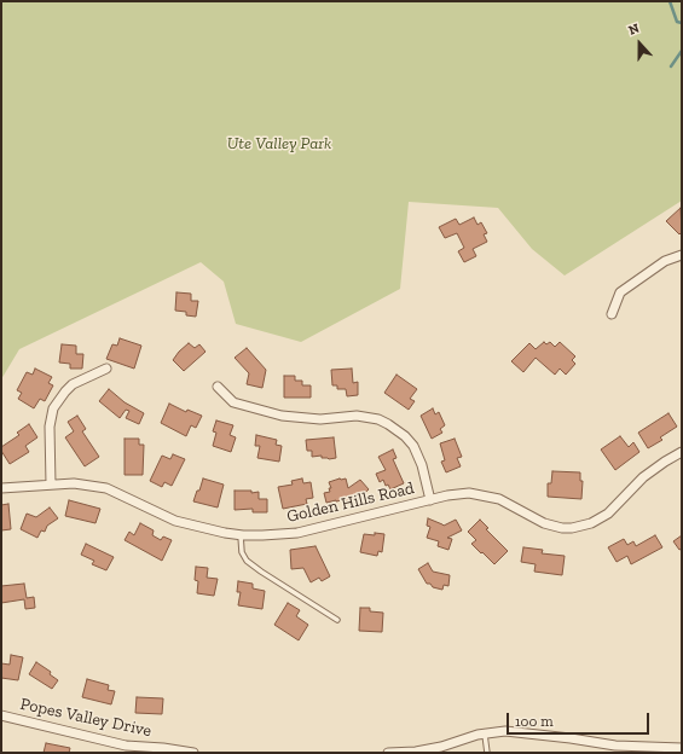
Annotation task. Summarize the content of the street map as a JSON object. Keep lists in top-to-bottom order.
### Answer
{
  "streets": {
    "street": ["Golden Hills Road", "Popes Valley Drive"]
  },
  "parks": ["Ute Valley Park"],
  "scale_bar": "100 m",
  "north": "top"
}
